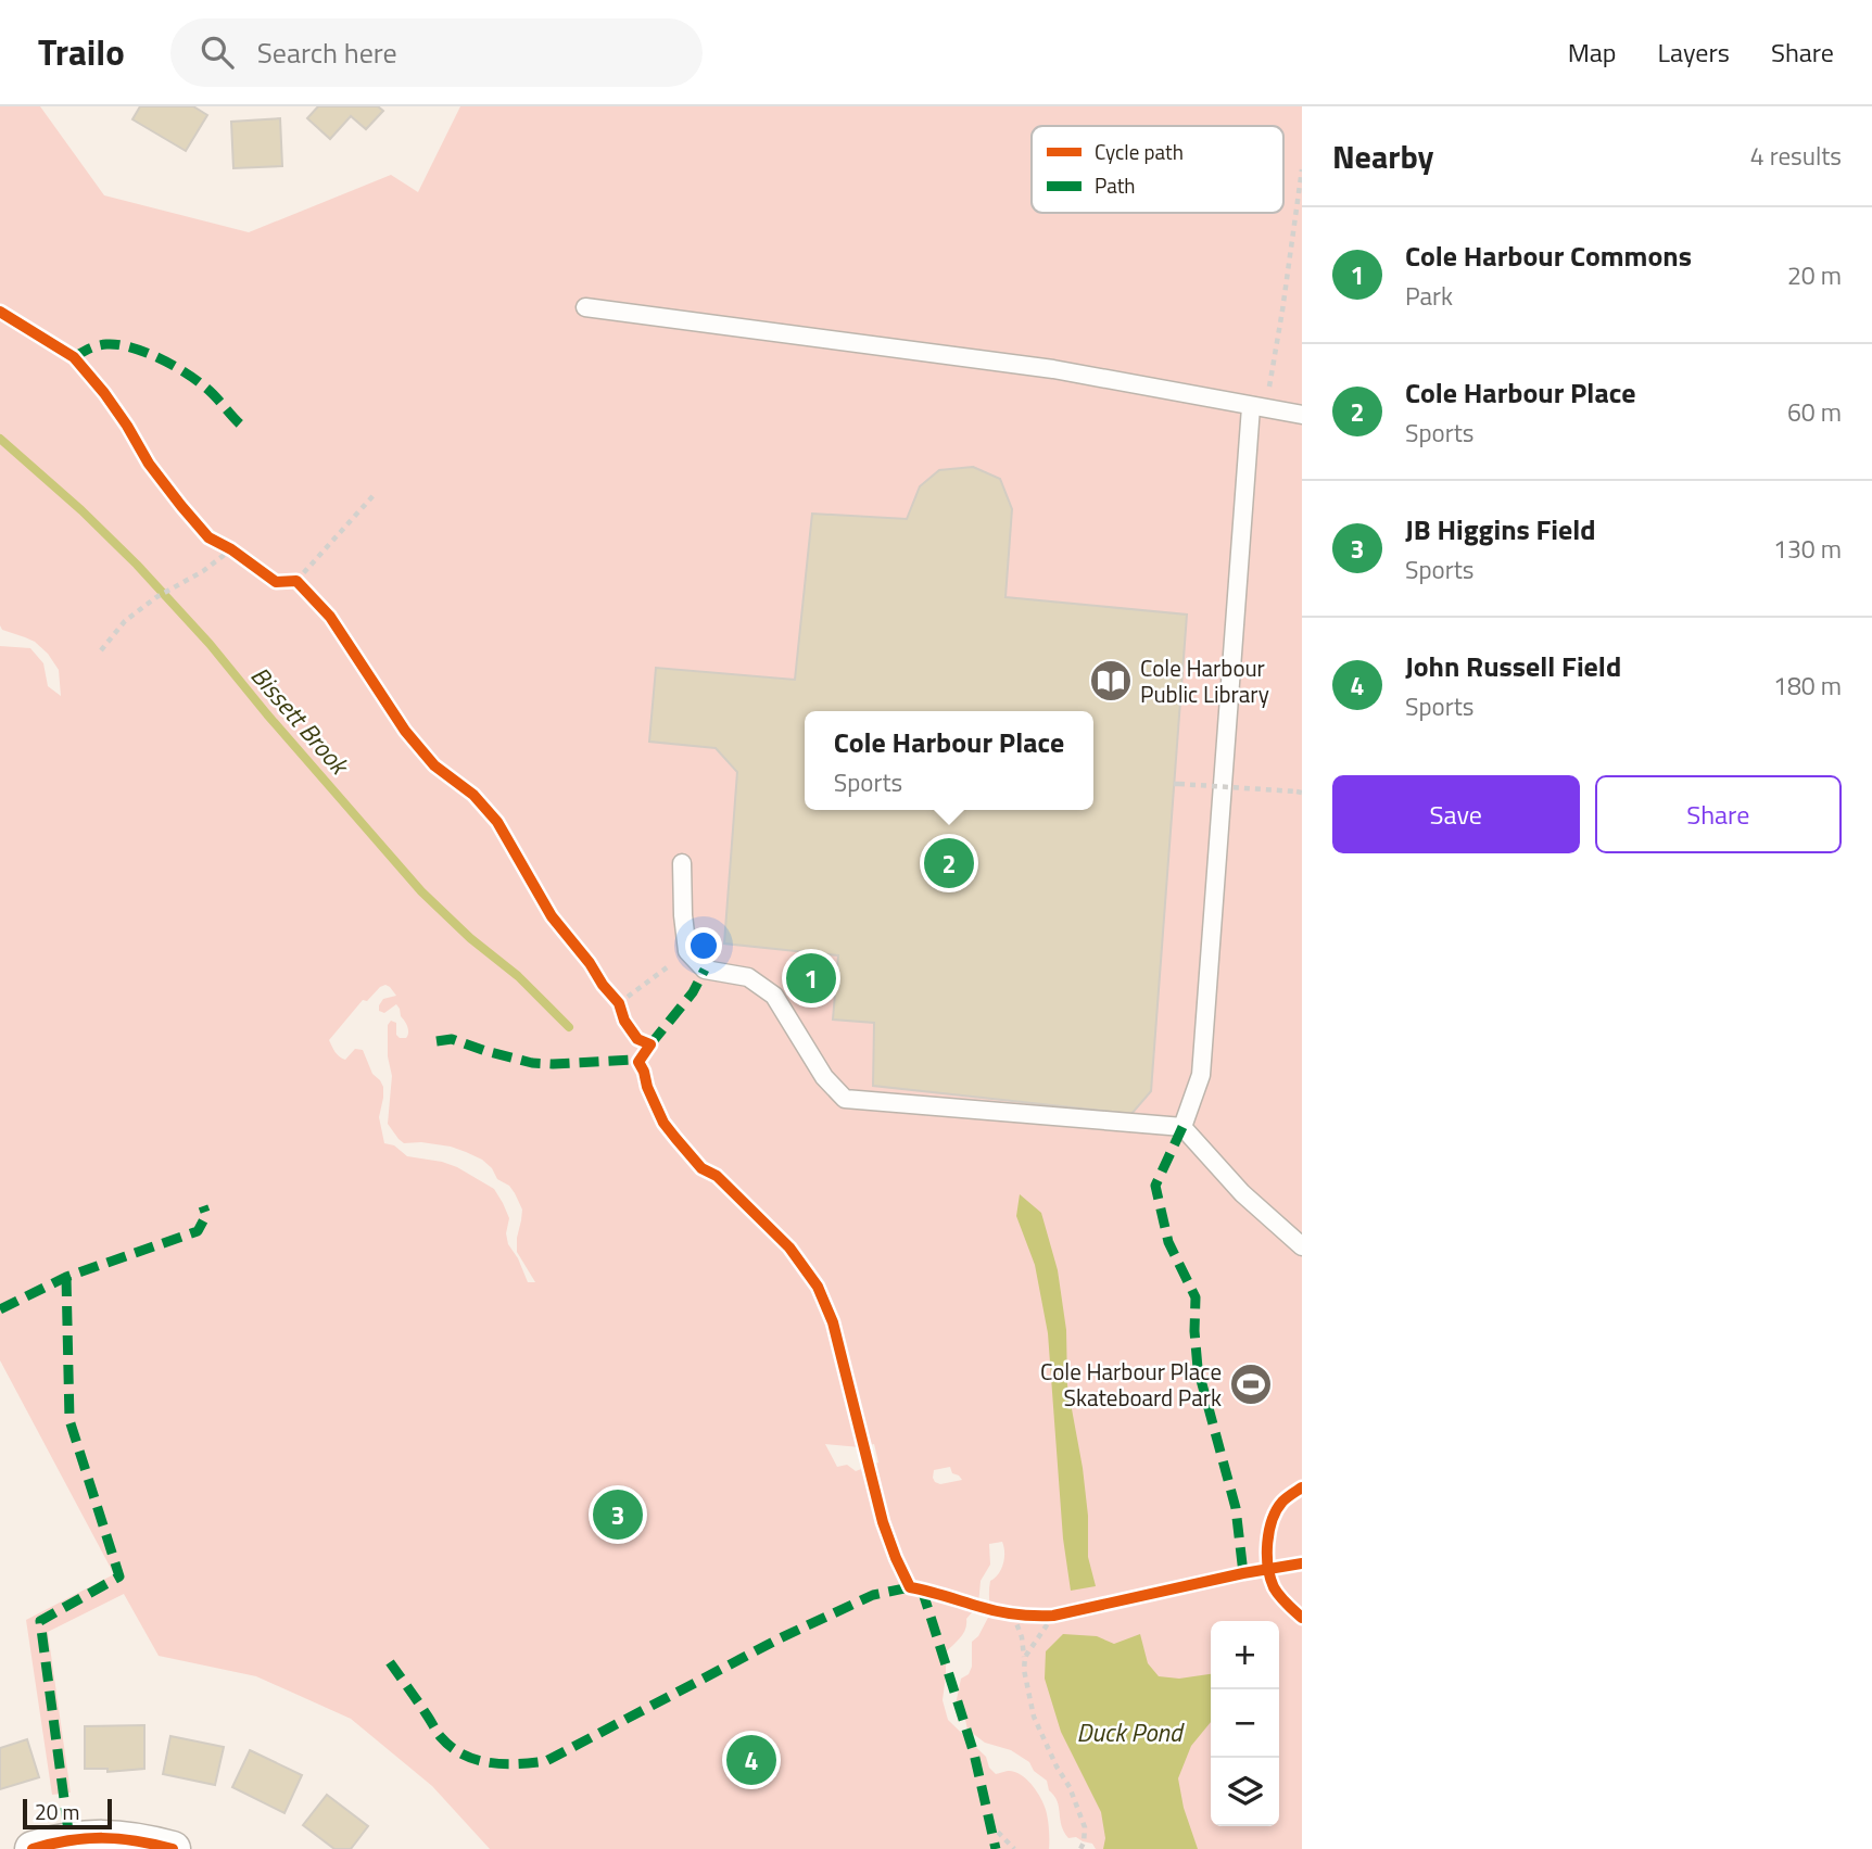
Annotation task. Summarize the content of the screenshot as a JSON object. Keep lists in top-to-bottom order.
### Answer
{
  "water": ["Bissett Brook", "Duck Pond"],
  "places": {
    "library": ["Cole Harbour Public Library"],
    "sports": ["Cole Harbour Place Skateboard Park"]
  },
  "legend": ["Cycle path", "Path"],
  "scale_bar": "20 m",
  "page": {
    "header": "Trailo",
    "search": "Search here",
    "nav": ["Map", "Layers", "Share"],
    "heading": ["Nearby", "4 results"],
    "list": [
      {
        "mark": "1",
        "name": "Cole Harbour Commons",
        "note": "Park",
        "value": "20 m"
      },
      {
        "mark": "2",
        "name": "Cole Harbour Place",
        "note": "Sports",
        "value": "60 m"
      },
      {
        "mark": "3",
        "name": "JB Higgins Field",
        "note": "Sports",
        "value": "130 m"
      },
      {
        "mark": "4",
        "name": "John Russell Field",
        "note": "Sports",
        "value": "180 m"
      }
    ],
    "popup": ["Cole Harbour Place", "Sports"],
    "buttons": ["Save", "Share"],
    "pins": [
      "2",
      "1",
      "3",
      "4"
    ],
    "map_buttons": ["+", "−"],
    "scale": "20 m"
  }
}
